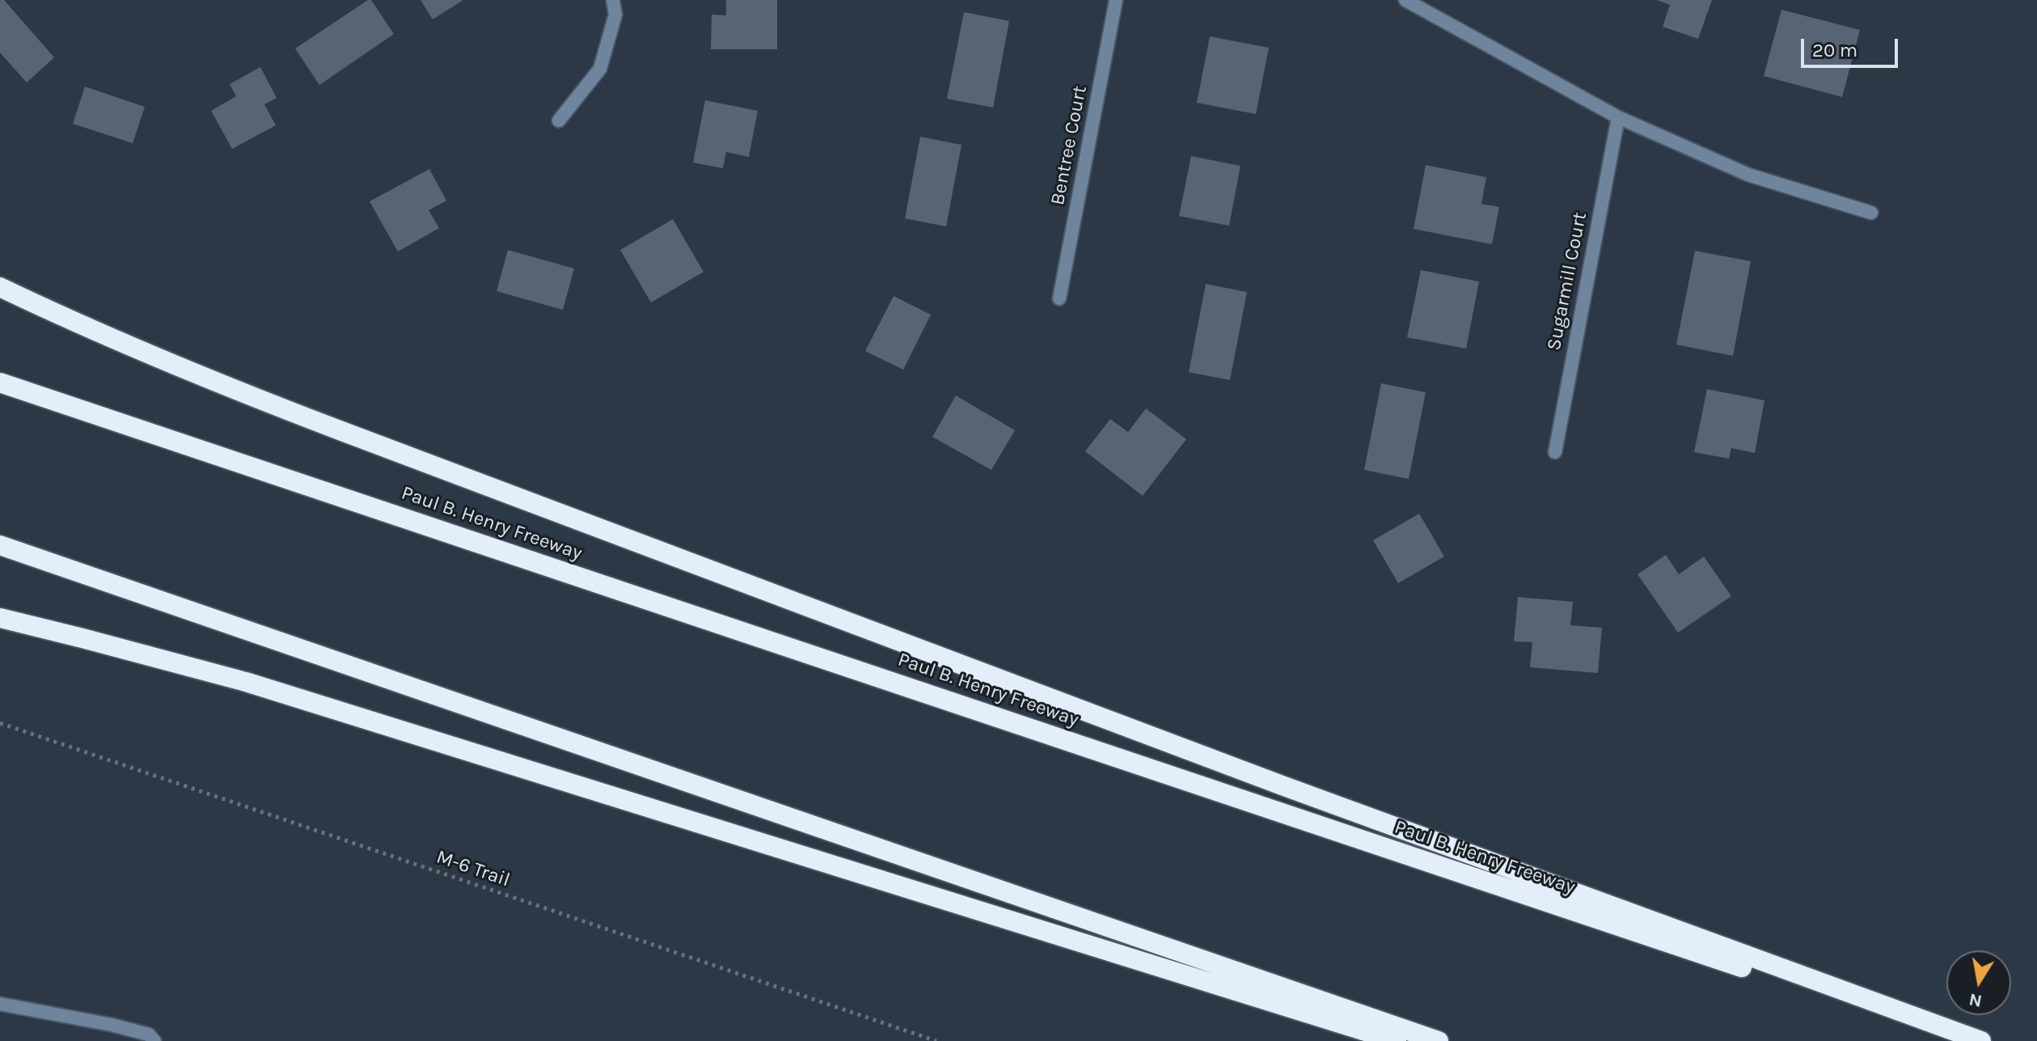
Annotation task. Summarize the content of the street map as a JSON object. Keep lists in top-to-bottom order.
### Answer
{
  "streets": {
    "highway": ["Paul B. Henry Freeway"],
    "street": ["Bentree Court", "Sugarmill Court"],
    "path": ["M-6 Trail"]
  },
  "scale_bar": "20 m",
  "north": "bottom"
}
